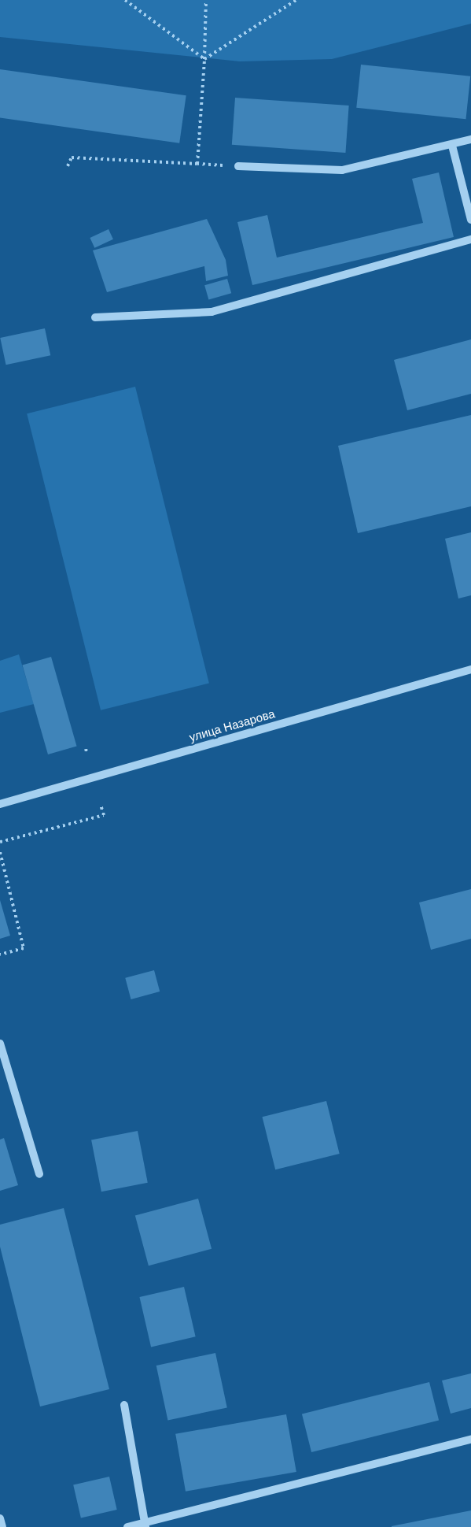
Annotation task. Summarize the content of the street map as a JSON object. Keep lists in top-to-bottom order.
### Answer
{
  "streets": {
    "street": ["улица Назарова"]
  }
}
